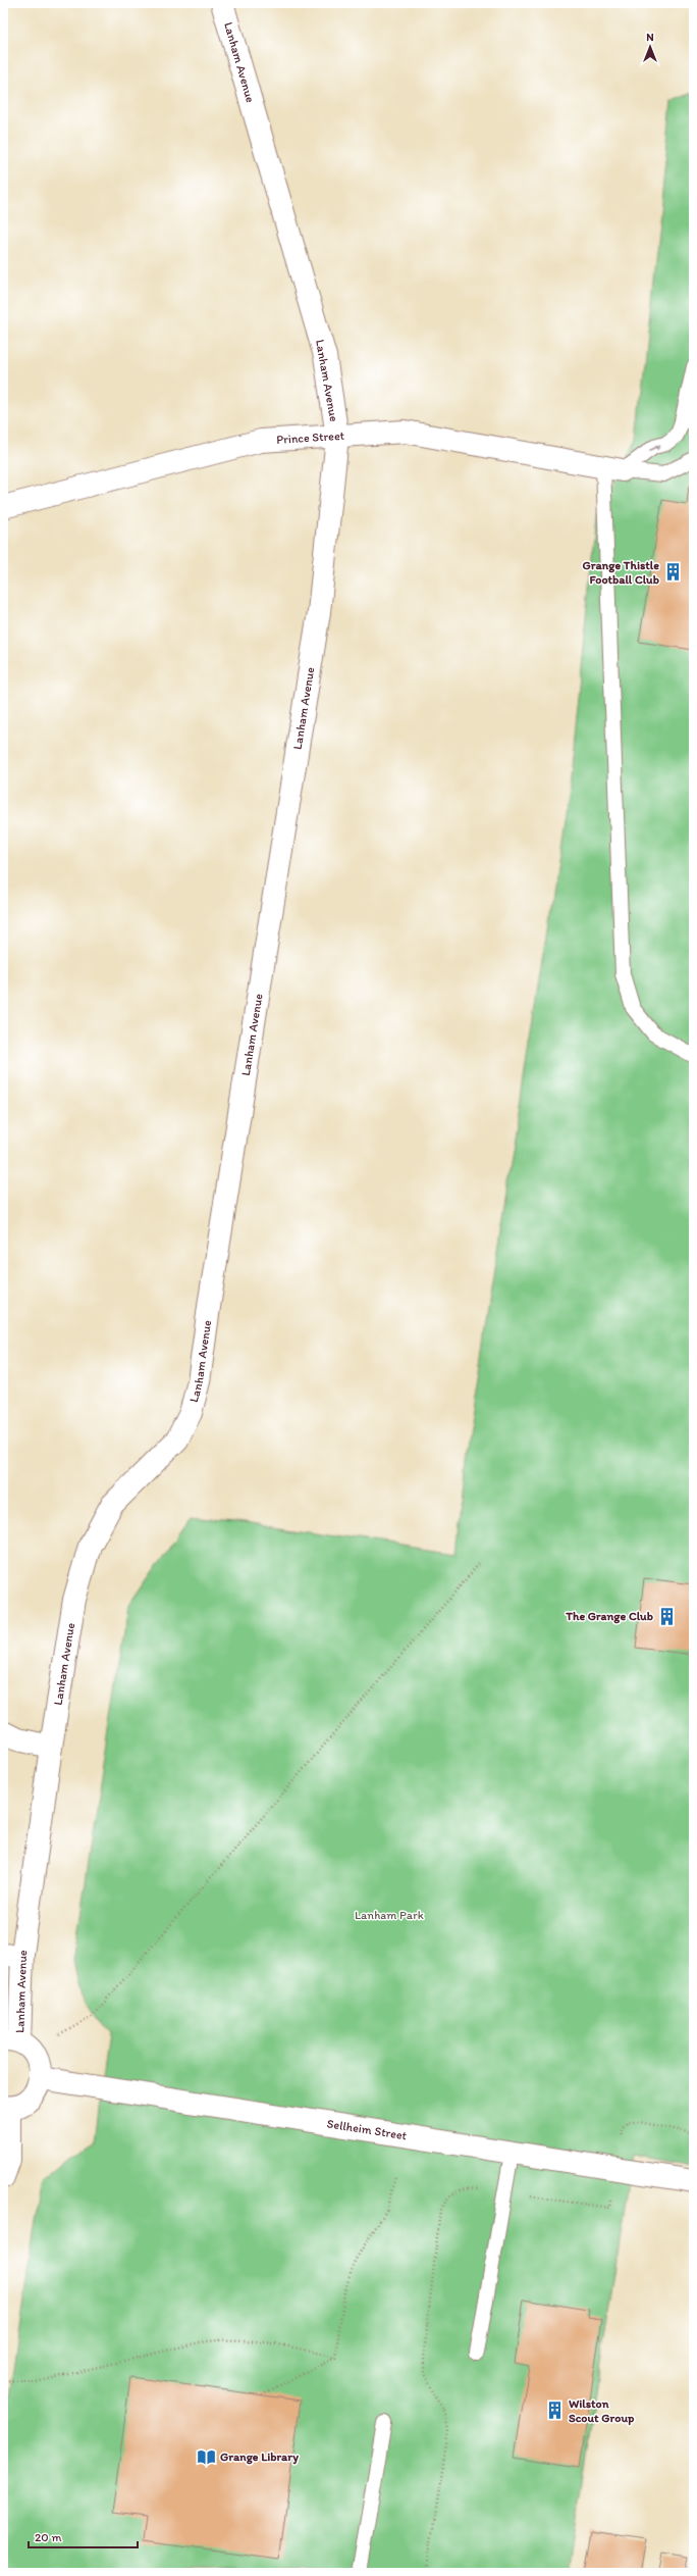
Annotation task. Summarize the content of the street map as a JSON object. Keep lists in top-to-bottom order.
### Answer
{
  "streets": {
    "street": ["Lanham Avenue", "Prince Street", "Sellheim Street"]
  },
  "crossings": [
    ["Lanham Avenue", "Prince Street"]
  ],
  "parks": ["Lanham Park"],
  "places": {
    "building": ["Grange Thistle Football Club", "The Grange Club", "Wilston Scout Group"],
    "library": ["Grange Library"]
  },
  "scale_bar": "20 m",
  "north": "top"
}
